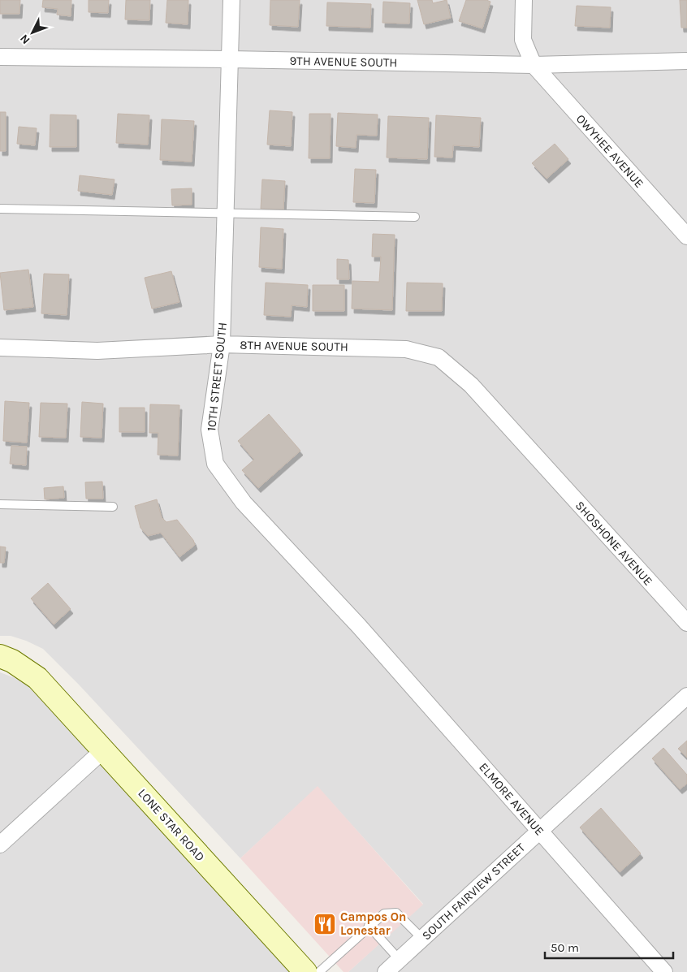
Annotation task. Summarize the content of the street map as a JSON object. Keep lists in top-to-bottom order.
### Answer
{
  "streets": {
    "street": [
      "9TH AVENUE SOUTH",
      "OWYHEE AVENUE",
      "8TH AVENUE SOUTH",
      "10TH STREET SOUTH",
      "SHOSHONE AVENUE",
      "ELMORE AVENUE",
      "LONE STAR ROAD",
      "SOUTH FAIRVIEW STREET"
    ]
  },
  "crossings": [
    ["9TH AVENUE SOUTH", "OWYHEE AVENUE"],
    ["9TH AVENUE SOUTH", "10TH STREET SOUTH"],
    ["8TH AVENUE SOUTH", "10TH STREET SOUTH"],
    ["8TH AVENUE SOUTH", "SHOSHONE AVENUE"],
    ["10TH STREET SOUTH", "ELMORE AVENUE"],
    ["ELMORE AVENUE", "SOUTH FAIRVIEW STREET"]
  ],
  "places": {
    "restaurant": ["Campos On Lonestar"]
  },
  "scale_bar": "50 m",
  "north": "bottom left"
}
